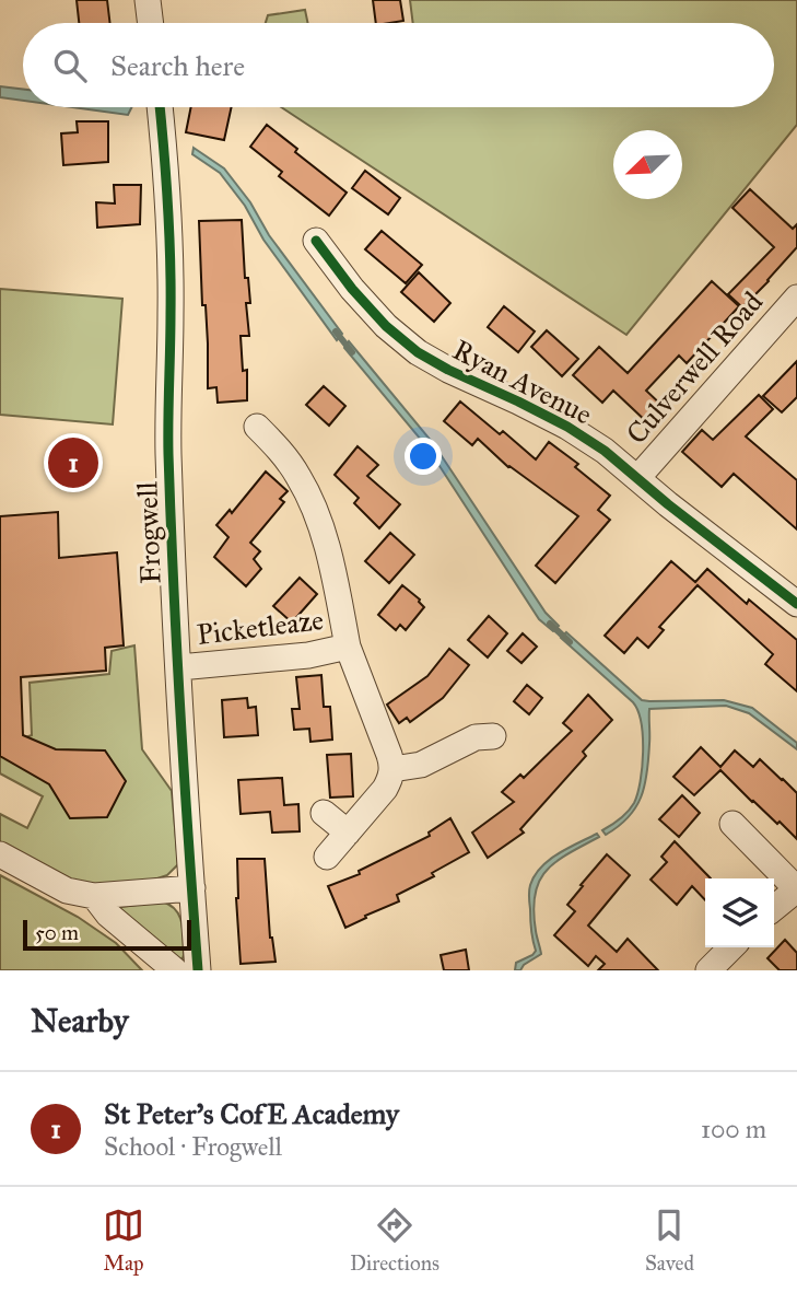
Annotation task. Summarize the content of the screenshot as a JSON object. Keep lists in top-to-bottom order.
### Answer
{
  "streets": {
    "street": [
      "Culverwell Road",
      "Ryan Avenue",
      "Frogwell",
      "Picketleaze"
    ]
  },
  "crossings": [
    ["Culverwell Road", "Ryan Avenue"],
    ["Frogwell", "Picketleaze"]
  ],
  "scale_bar": "50 m",
  "north": "bottom left",
  "page": {
    "search": "Search here",
    "pins": "1",
    "scale": "50 m",
    "heading": "Nearby",
    "list": [
      {
        "mark": "1",
        "name": "St Peter's CofE Academy",
        "note": "School · Frogwell",
        "value": "100 m"
      }
    ],
    "nav": ["Map", "Directions", "Saved"]
  }
}
